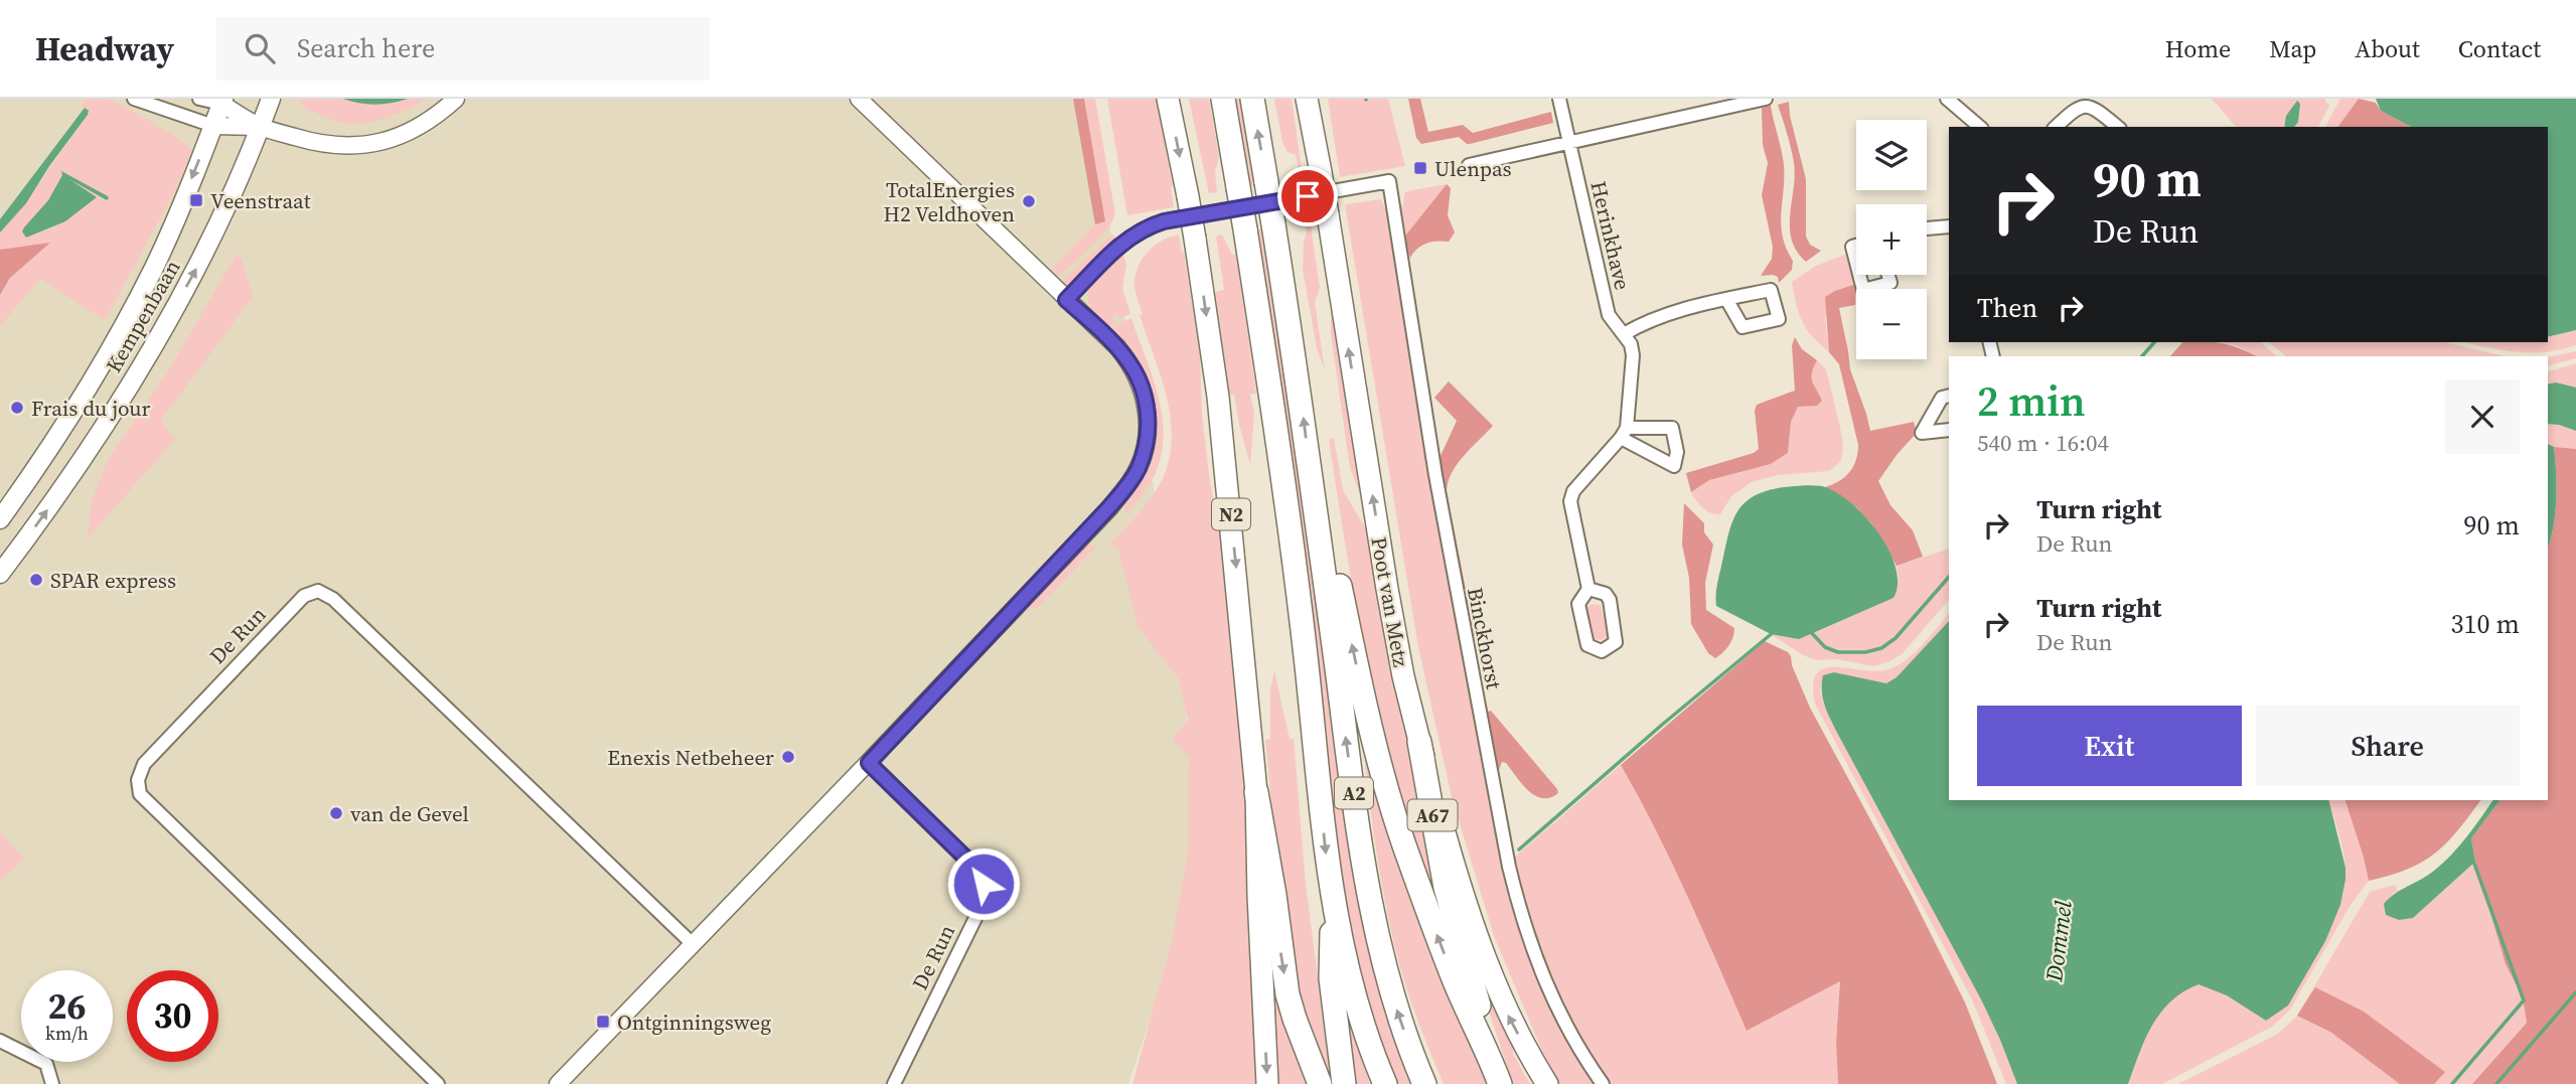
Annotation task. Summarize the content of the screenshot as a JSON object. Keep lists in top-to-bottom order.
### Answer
{
  "streets": {
    "highway": [
      "N2",
      "Poot van Metz",
      "A2",
      "A67"
    ],
    "main road": ["Kempenbaan"],
    "street": ["Herinkhave", "De Run", "Binckhorst"]
  },
  "crossings": [
    ["Poot van Metz", "A67"],
    ["A2", "A67"]
  ],
  "water": ["Dommel"],
  "places": {
    "transit": ["Ulenpas", "Veenstraat", "Ontginningsweg"],
    "other": [
      "TotalEnergies H2 Veldhoven",
      "Frais du jour",
      "SPAR express",
      "Enexis Netbeheer",
      "van de Gevel"
    ]
  },
  "page": {
    "header": "Headway",
    "search": "Search here",
    "nav": [
      "Home",
      "Map",
      "About",
      "Contact"
    ],
    "map_buttons": ["+", "−"],
    "turn": ["90 m", "De Run"],
    "then": "Then",
    "heading": ["2 min", "540 m · 16:04"],
    "list": [
      {
        "name": "Turn right",
        "note": "De Run",
        "value": "90 m"
      },
      {
        "name": "Turn right",
        "note": "De Run",
        "value": "310 m"
      }
    ],
    "buttons": ["Exit", "Share"],
    "speed": "26 km/h",
    "limit": "30"
  }
}
